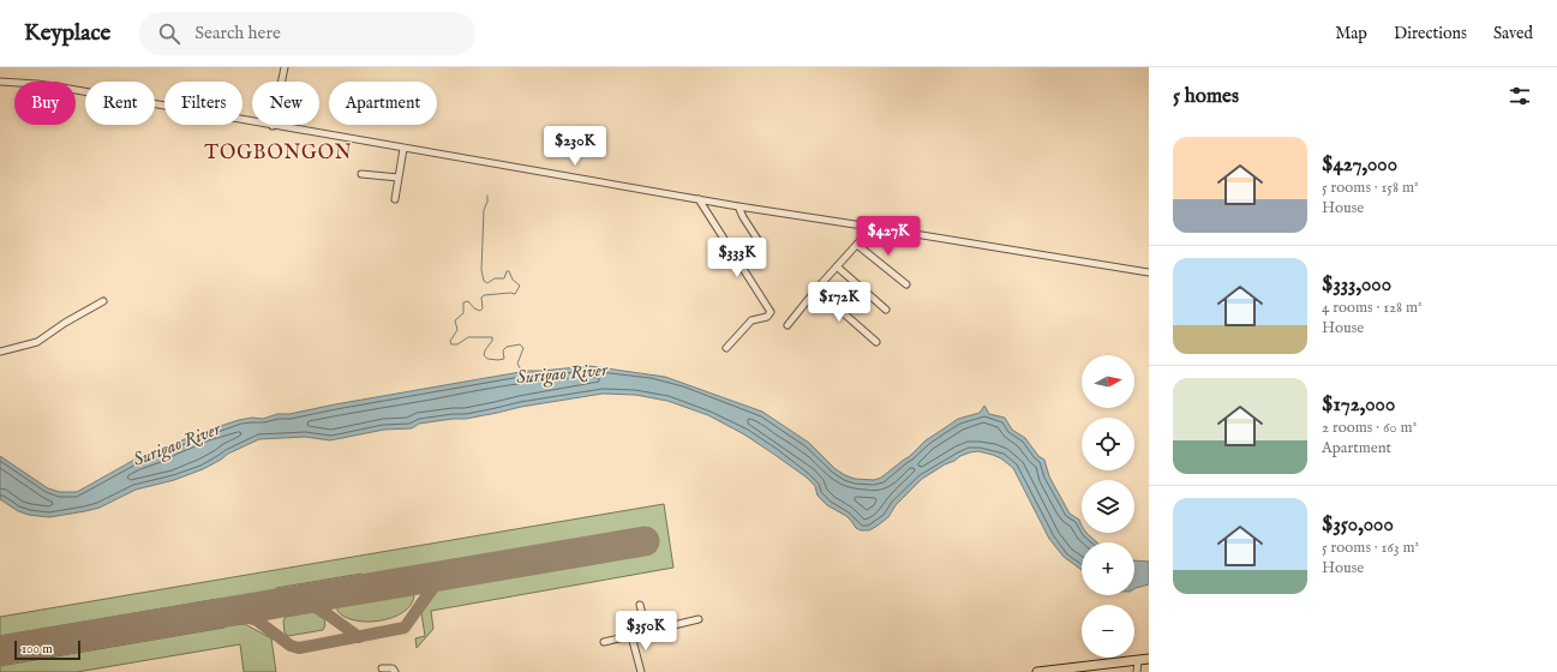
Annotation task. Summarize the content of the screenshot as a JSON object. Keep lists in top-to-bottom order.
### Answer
{
  "districts": ["TOGBONGON"],
  "water": ["Surigao River"],
  "scale_bar": "100 m",
  "north": "right",
  "page": {
    "header": "Keyplace",
    "search": "Search here",
    "nav": ["Map", "Directions", "Saved"],
    "heading": "5 homes",
    "chip": [
      "Buy",
      "Rent",
      "Filters",
      "New",
      "Apartment"
    ],
    "list": [
      {
        "name": "$427,000",
        "note": "5 rooms · 158 m² · House"
      },
      {
        "name": "$333,000",
        "note": "4 rooms · 128 m² · House"
      },
      {
        "name": "$172,000",
        "note": "2 rooms · 60 m² · Apartment"
      },
      {
        "name": "$350,000",
        "note": "5 rooms · 163 m² · House"
      }
    ],
    "price": [
      "$230K",
      "$427K",
      "$333K",
      "$172K",
      "$350K"
    ],
    "map_buttons": ["+", "−"],
    "scale": "100 m"
  }
}
